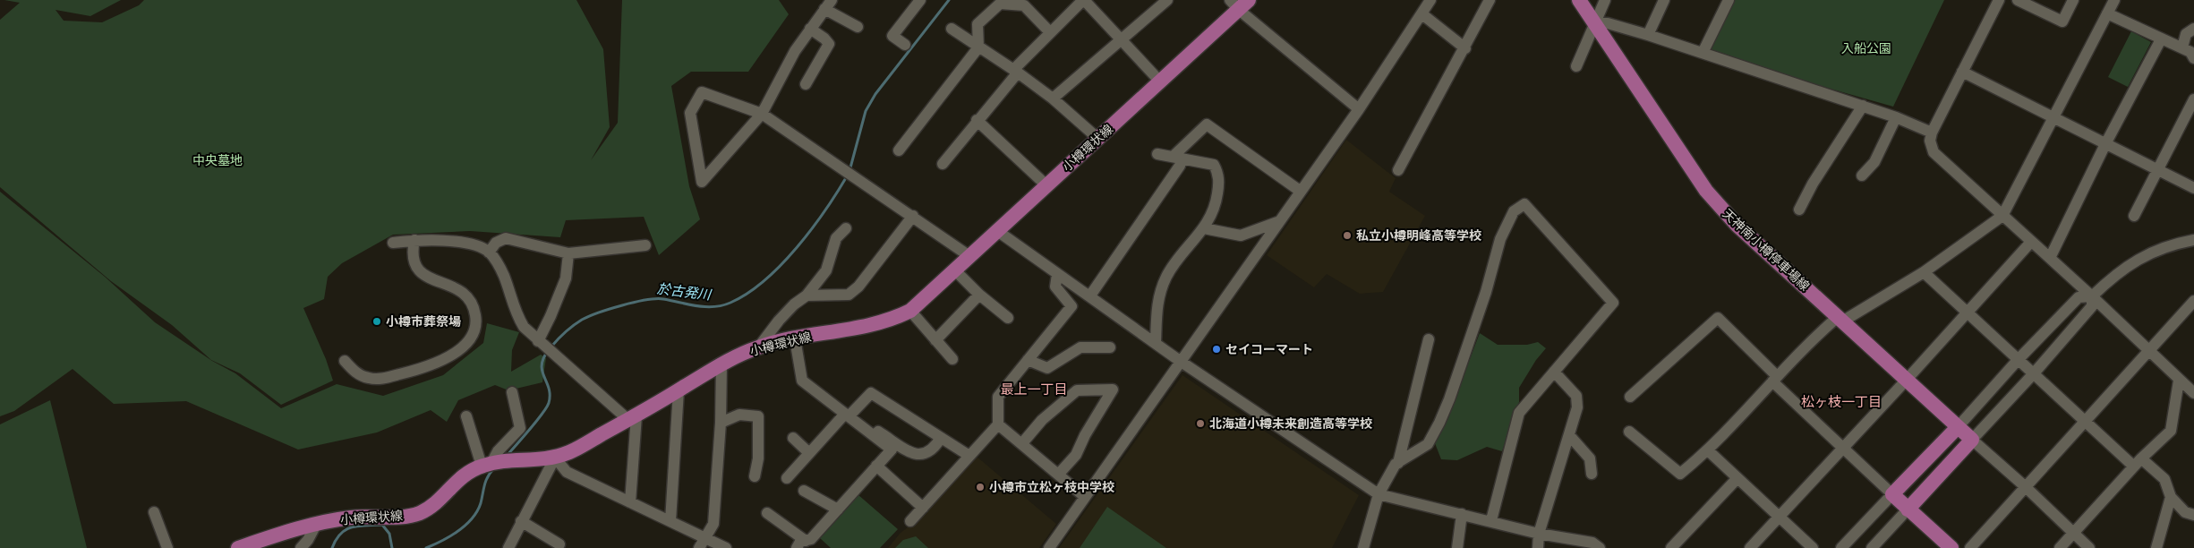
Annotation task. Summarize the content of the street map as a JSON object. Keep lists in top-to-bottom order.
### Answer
{
  "streets": {
    "main road": ["小樽環状線", "天神南小樽停車場線"]
  },
  "districts": ["最上一丁目", "松ヶ枝一丁目"],
  "water": ["於古発川"],
  "parks": ["入船公園", "中央墓地"],
  "places": [
    "私立小樽明峰高等学校",
    "小樽市葬祭場",
    "セイコーマート",
    "北海道小樽未来創造高等学校",
    "小樽市立松ヶ枝中学校"
  ]
}
